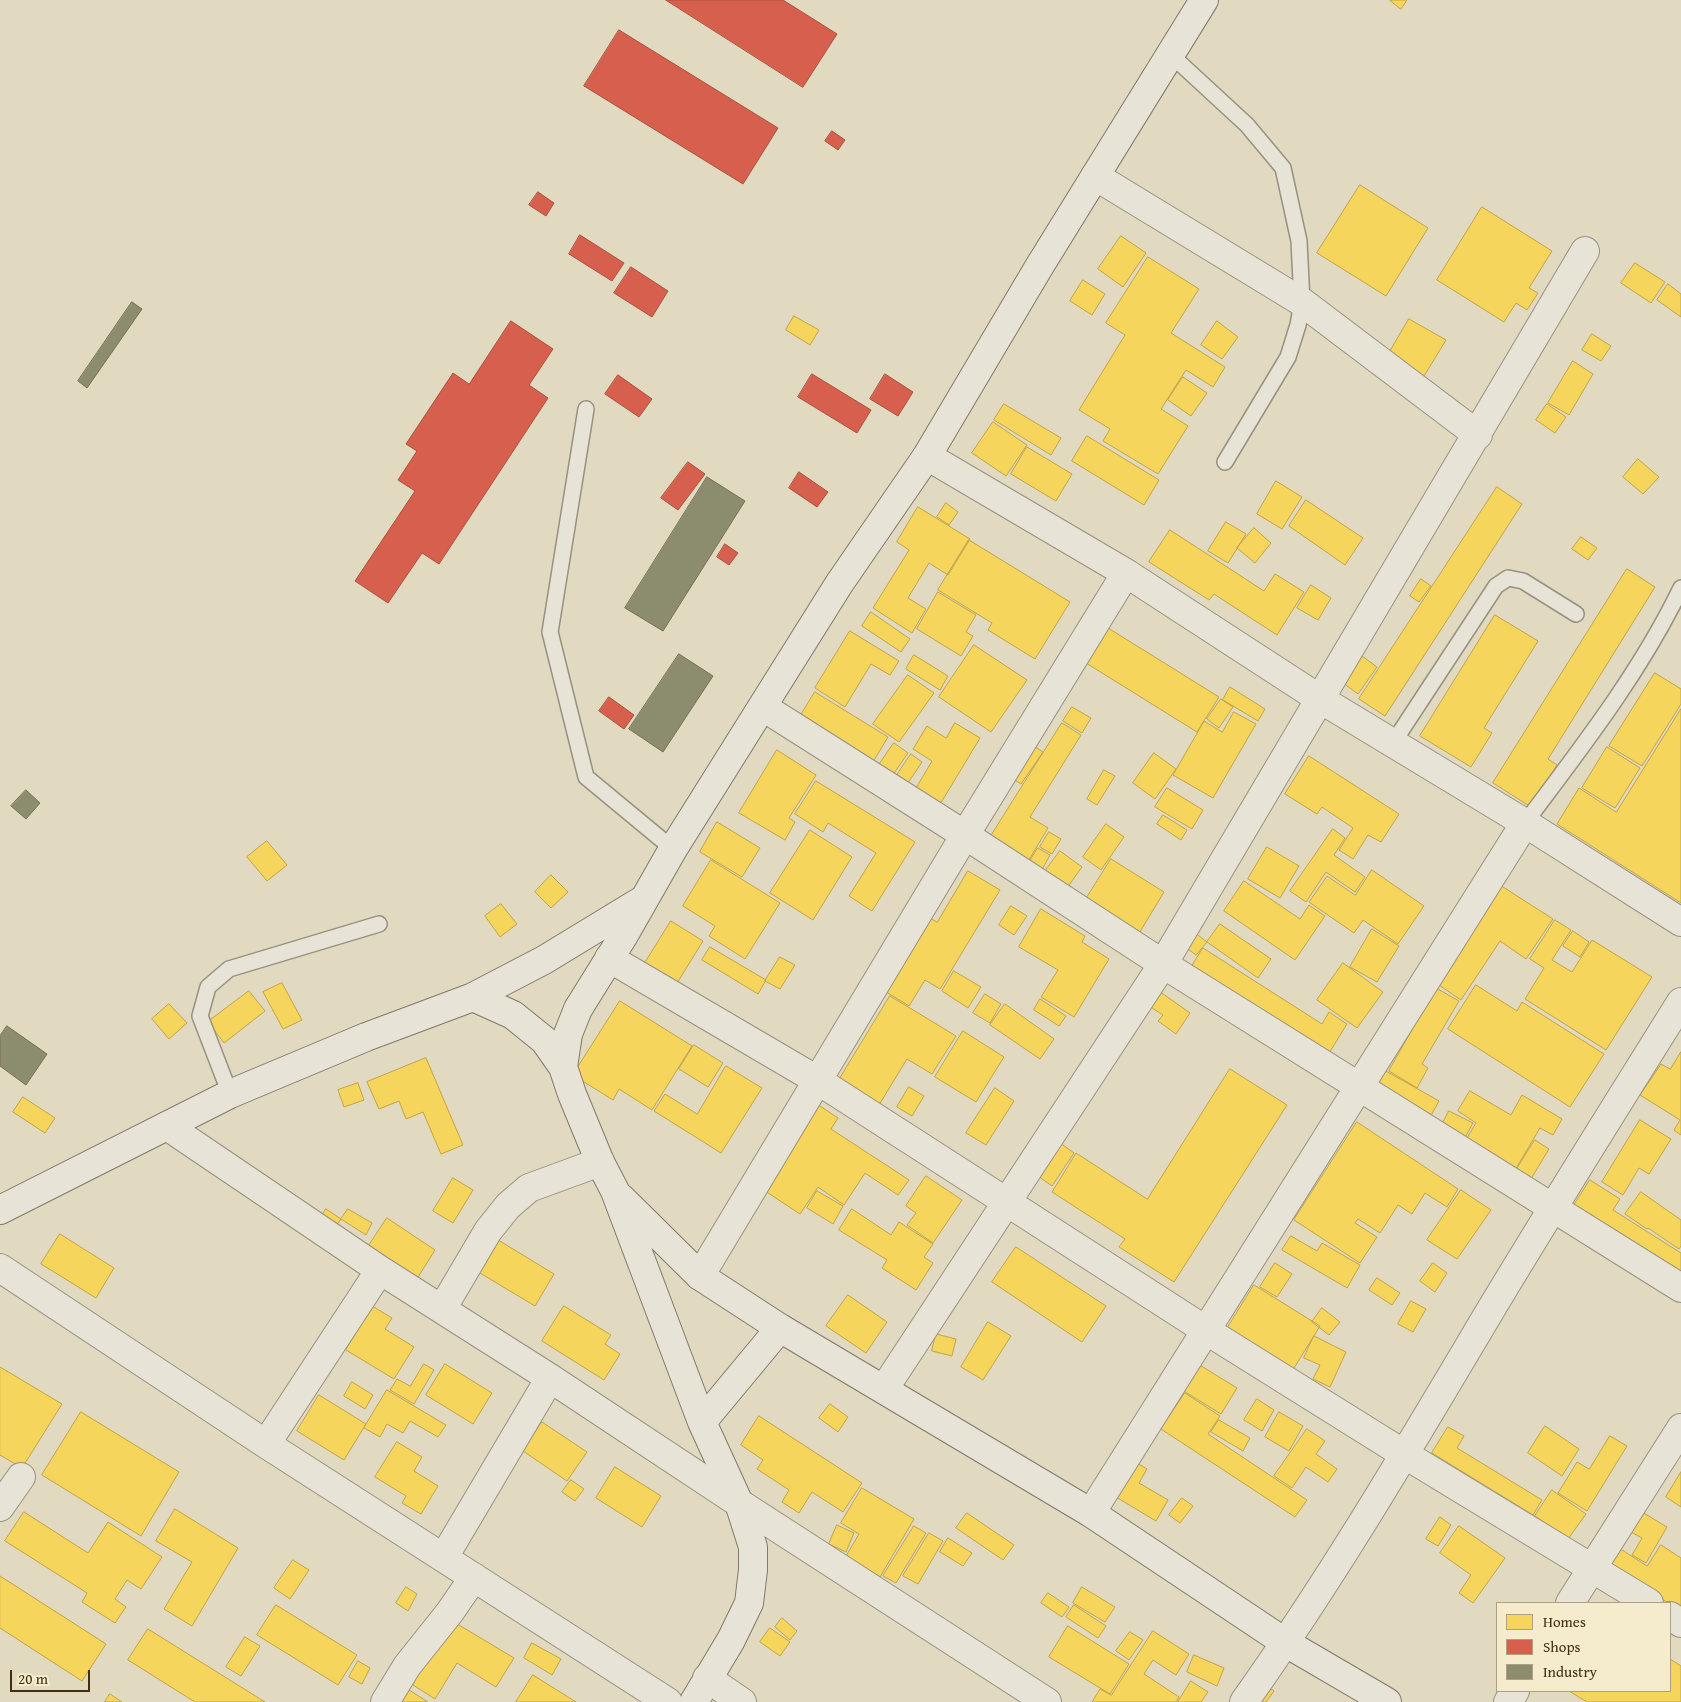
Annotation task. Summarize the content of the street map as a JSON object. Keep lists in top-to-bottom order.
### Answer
{
  "legend": ["Homes", "Shops", "Industry"],
  "scale_bar": "20 m"
}
